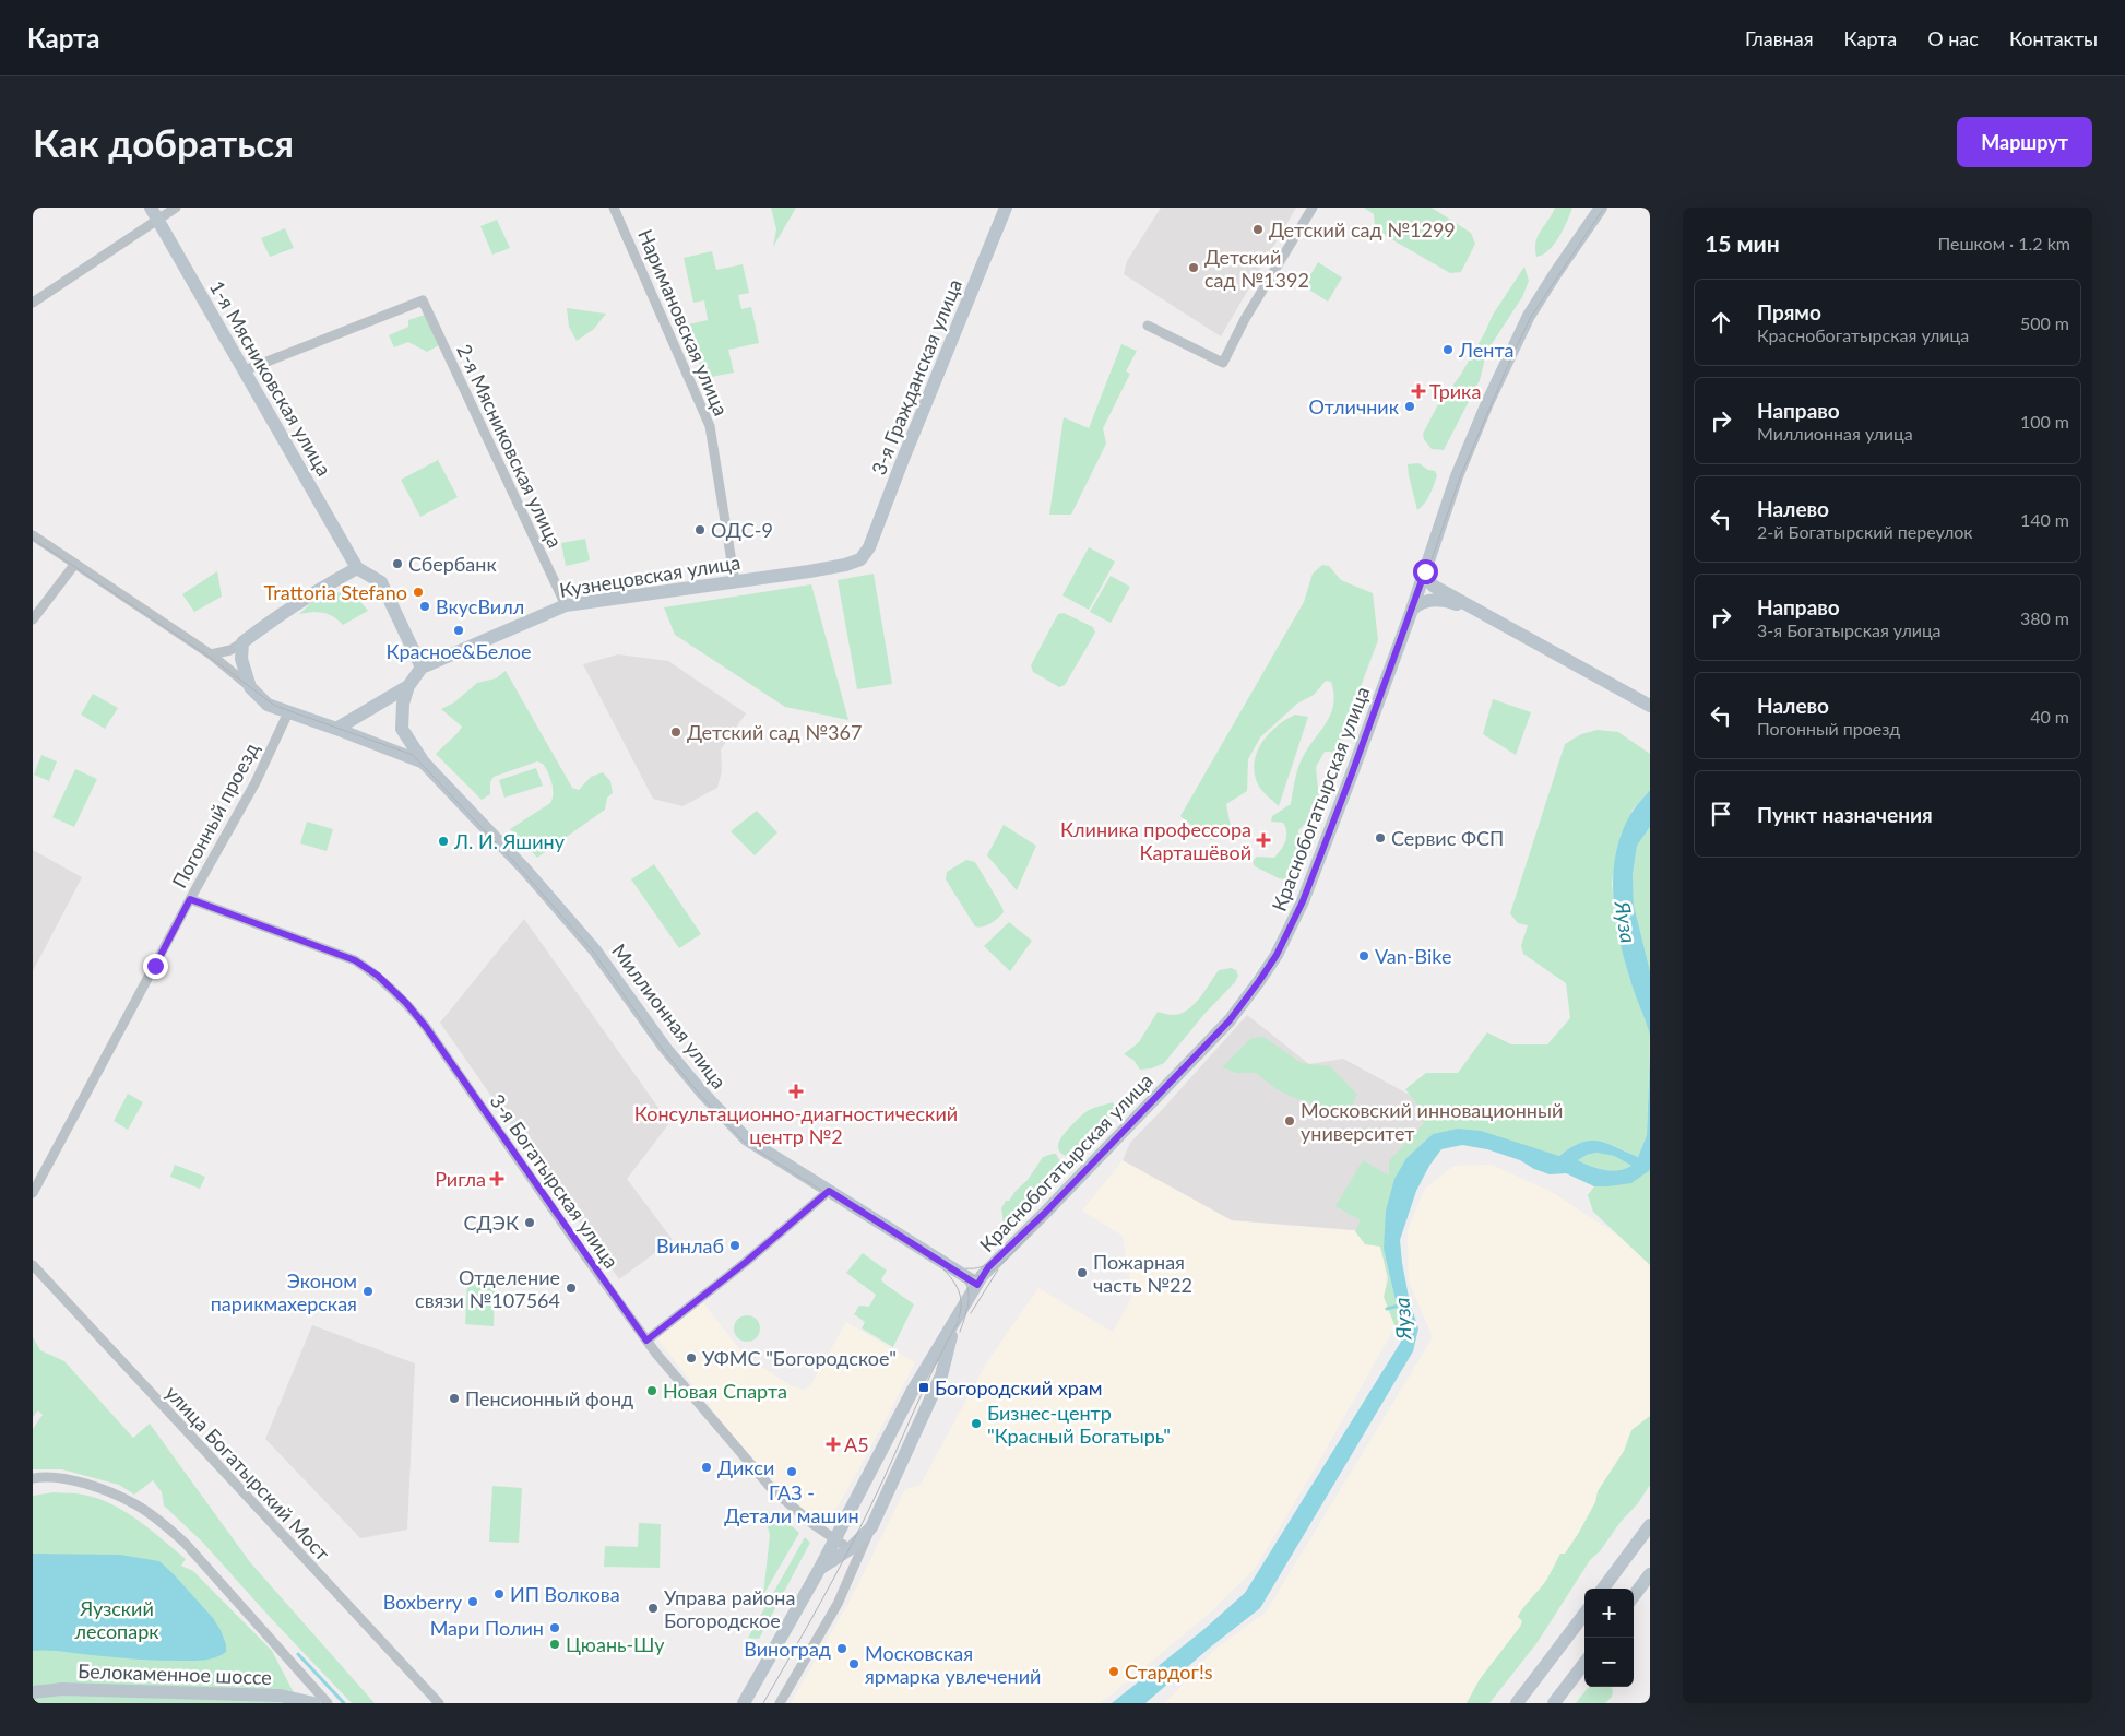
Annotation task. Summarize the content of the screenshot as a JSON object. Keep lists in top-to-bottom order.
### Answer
{
  "streets": {
    "street": [
      "Наримановская улица",
      "3-я Гражданская улица",
      "1-я Мясниковская улица",
      "2-я Мясниковская улица",
      "Кузнецовская улица",
      "Краснобогатырская улица",
      "Погонный проезд",
      "Миллионная улица",
      "3-я Богатырская улица",
      "улица Богатырский Мост",
      "Белокаменное шоссе"
    ]
  },
  "crossings": [
    ["Наримановская улица", "Кузнецовская улица"],
    ["3-я Гражданская улица", "Кузнецовская улица"],
    ["1-я Мясниковская улица", "2-я Мясниковская улица"],
    ["1-я Мясниковская улица", "Кузнецовская улица"],
    ["1-я Мясниковская улица", "Погонный проезд"],
    ["1-я Мясниковская улица", "Миллионная улица"],
    ["2-я Мясниковская улица", "Кузнецовская улица"],
    ["Кузнецовская улица", "Погонный проезд"],
    ["Кузнецовская улица", "Миллионная улица"],
    ["Краснобогатырская улица", "Миллионная улица"],
    ["Краснобогатырская улица", "3-я Богатырская улица"],
    ["Погонный проезд", "Миллионная улица"],
    ["Погонный проезд", "3-я Богатырская улица"]
  ],
  "water": ["Яуза"],
  "parks": ["Яузский лесопарк"],
  "places": {
    "other": [
      "Детский сад №1299",
      "Детский сад №1392",
      "Лента",
      "Отличник",
      "ОДС-9",
      "Сбербанк",
      "Trattoria Stefano",
      "ВкусВилл",
      "Красное&Белое",
      "Детский сад №367",
      "Сервис ФСП",
      "Л. И. Яшину",
      "Van-Bike",
      "Московский инновационный университет",
      "СДЭК",
      "Винлаб",
      "Пожарная часть №22",
      "Отделение связи №107564",
      "Эконом парикмахерская",
      "УФМС \"Богородское\"",
      "Новая Спарта",
      "Пенсионный фонд",
      "Бизнес-центр \"Красный Богатырь\"",
      "Дикси",
      "ГАЗ - Детали машин",
      "ИП Волкова",
      "Boxberry",
      "Управа района Богородское",
      "Мари Полин",
      "Цюань-Шу",
      "Виноград",
      "Московская ярмарка увлечений",
      "Стардог!s"
    ],
    "health": [
      "Трика",
      "Клиника профессора Карташёвой",
      "Консультационно-диагностический центр №2",
      "Ригла",
      "А5"
    ],
    "transit": ["Богородский храм"]
  },
  "page": {
    "header": "Карта",
    "nav": [
      "Главная",
      "Карта",
      "О нас",
      "Контакты"
    ],
    "buttons": "Маршрут",
    "title": "Как добраться",
    "heading": ["15 мин", "Пешком · 1.2 km"],
    "list": [
      ["Прямо", "Краснобогатырская улица", "500 m"],
      ["Направо", "Миллионная улица", "100 m"],
      ["Налево", "2-й Богатырский переулок", "140 m"],
      ["Направо", "3-я Богатырская улица", "380 m"],
      ["Налево", "Погонный проезд", "40 m"],
      "Пункт назначения"
    ],
    "map_buttons": ["+", "−"]
  }
}
